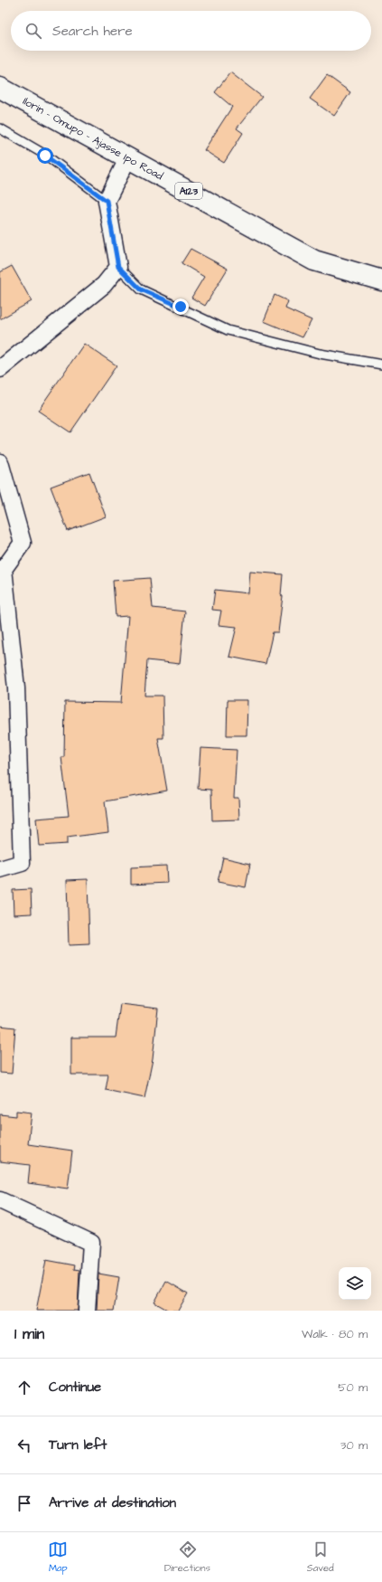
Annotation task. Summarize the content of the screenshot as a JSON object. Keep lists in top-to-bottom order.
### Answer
{
  "streets": {
    "highway": ["Ilorin - Omupo - Ajasse Ipo Road", "A123"]
  },
  "page": {
    "search": "Search here",
    "heading": ["1 min", "Walk · 80 m"],
    "list": [
      ["Continue", "50 m"],
      ["Turn left", "30 m"],
      "Arrive at destination"
    ],
    "nav": ["Map", "Directions", "Saved"]
  }
}
